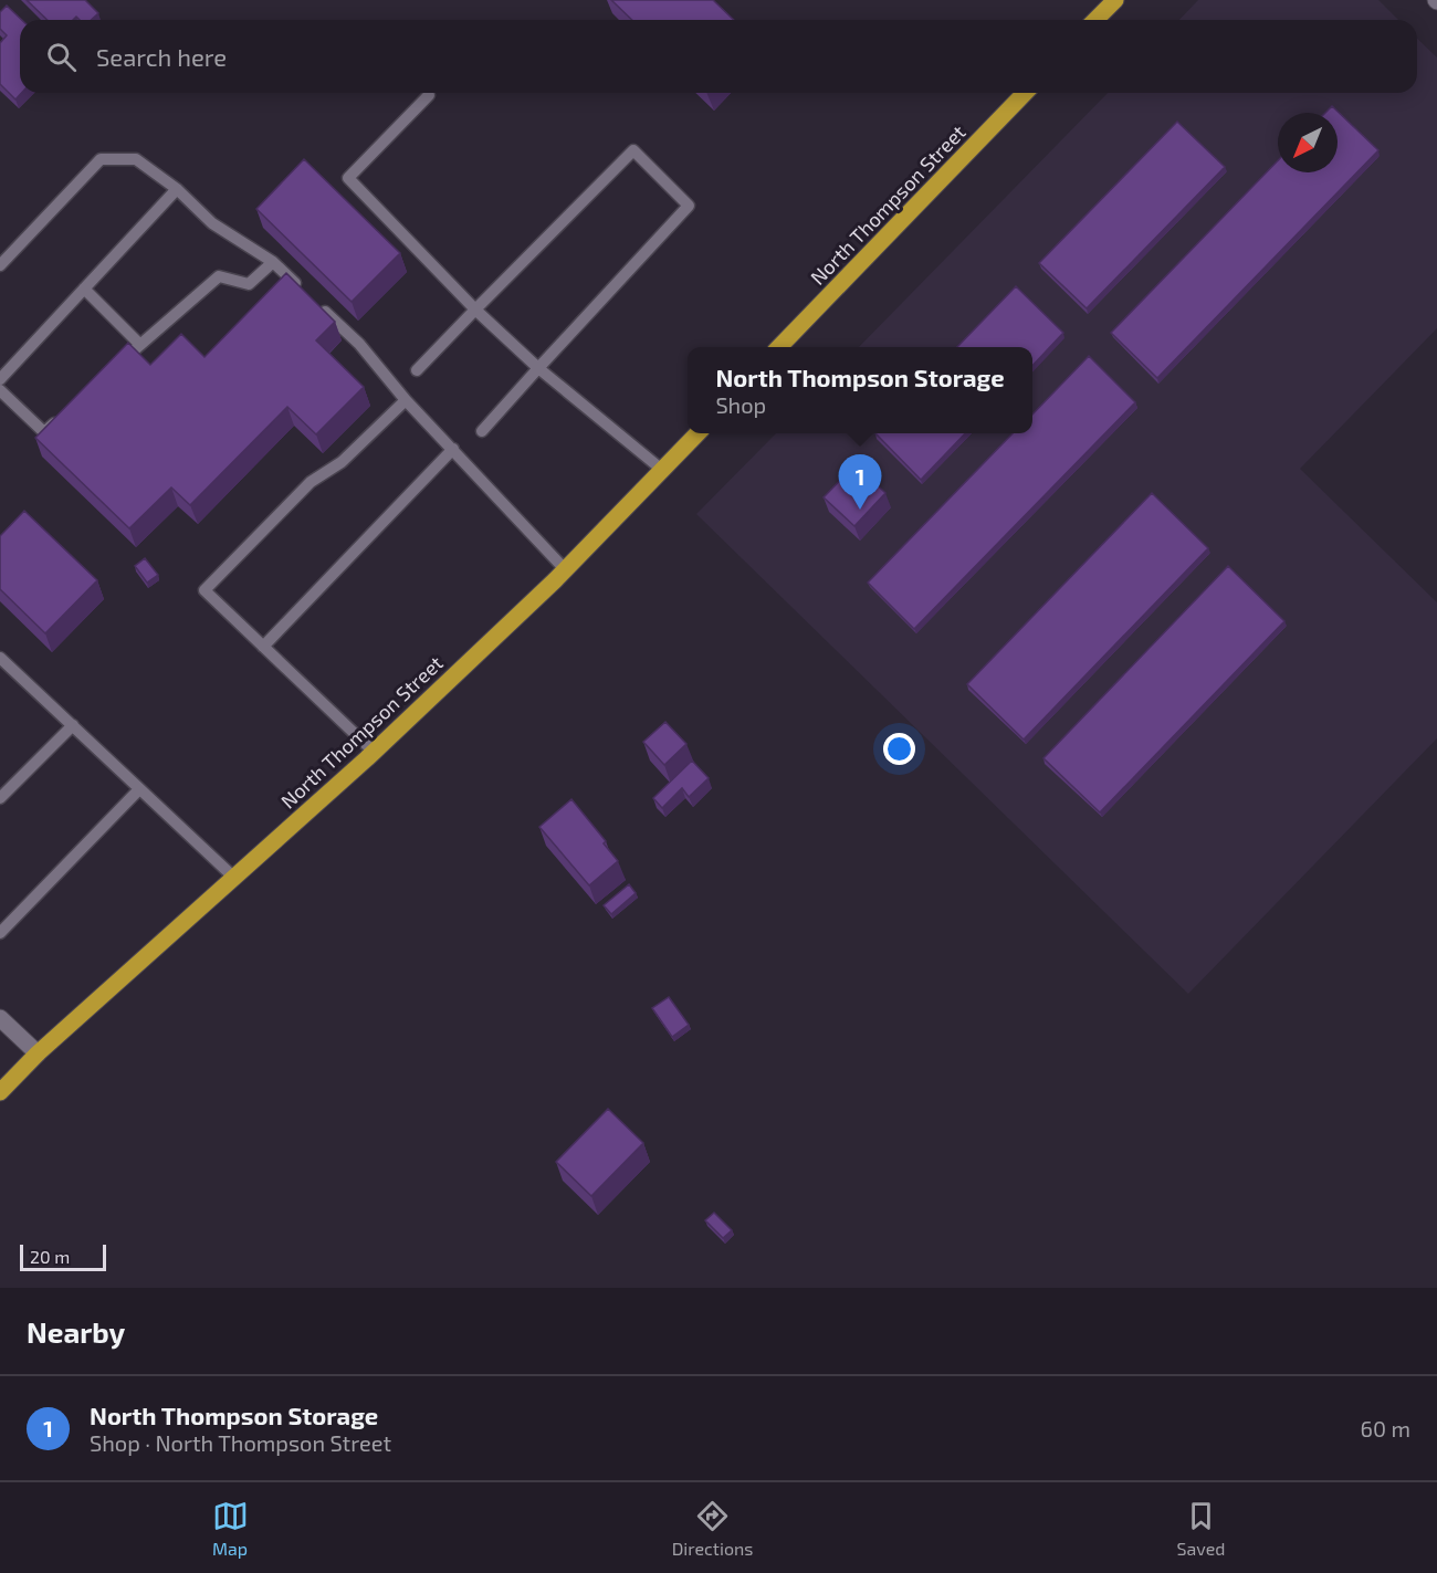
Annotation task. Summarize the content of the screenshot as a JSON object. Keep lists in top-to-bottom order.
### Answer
{
  "streets": {
    "main road": ["North Thompson Street"]
  },
  "scale_bar": "20 m",
  "north": "bottom left",
  "page": {
    "search": "Search here",
    "popup": ["North Thompson Storage", "Shop"],
    "pins": "1",
    "scale": "20 m",
    "heading": "Nearby",
    "list": [
      {
        "mark": "1",
        "name": "North Thompson Storage",
        "note": "Shop · North Thompson Street",
        "value": "60 m"
      }
    ],
    "nav": ["Map", "Directions", "Saved"]
  }
}
